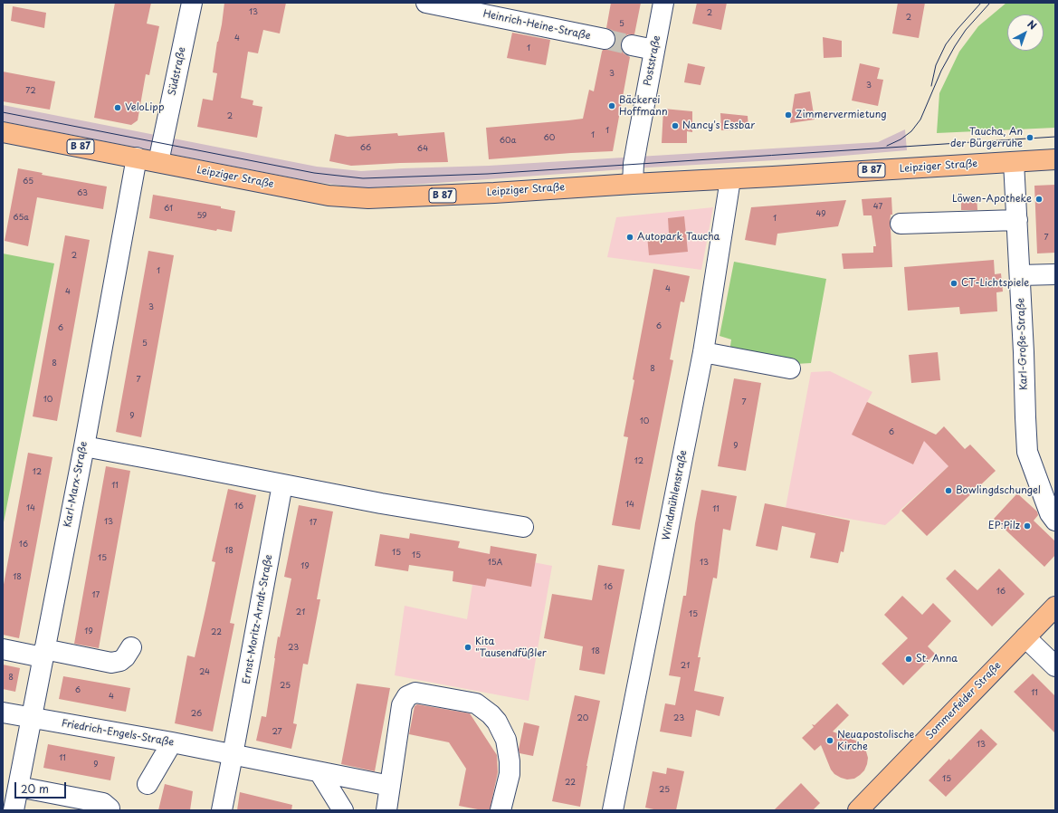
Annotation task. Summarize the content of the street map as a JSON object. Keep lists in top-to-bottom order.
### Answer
{
  "streets": {
    "main road": ["B 87", "Leipziger Straße", "Sommerfelder Straße"],
    "street": [
      "Heinrich-Heine-Straße",
      "Poststraße",
      "Südstraße",
      "Karl-Große-Straße",
      "Karl-Marx-Straße",
      "Windmühlenstraße",
      "Ernst-Moritz-Arndt-Straße",
      "Friedrich-Engels-Straße"
    ]
  },
  "crossings": [
    ["Poststraße", "Leipziger Straße"],
    ["Südstraße", "Leipziger Straße"],
    ["Leipziger Straße", "Karl-Große-Straße"],
    ["Leipziger Straße", "Karl-Marx-Straße"],
    ["Leipziger Straße", "Windmühlenstraße"],
    ["Karl-Marx-Straße", "Friedrich-Engels-Straße"],
    ["Ernst-Moritz-Arndt-Straße", "Friedrich-Engels-Straße"]
  ],
  "places": [
    "Bäckerei Hoffmann",
    "VeloLipp",
    "Zimmervermietung",
    "Nancy's Essbar",
    "Taucha, An der Bürgerruhe",
    "Löwen-Apotheke",
    "Autopark Taucha",
    "CT-Lichtspiele",
    "Bowlingdschungel",
    "EP:Pilz",
    "Kita \"Tausendfüßler",
    "St. Anna",
    "Neuapostolische Kirche"
  ],
  "house_numbers": [
    "13",
    "2",
    "2",
    "5",
    "4",
    "1",
    "3",
    "3",
    "72",
    "2",
    "1",
    "1",
    "60",
    "60a",
    "66",
    "64",
    "65",
    "63",
    "47",
    "61",
    "49",
    "59",
    "65a",
    "1",
    "7",
    "2",
    "1",
    "4",
    "4",
    "3",
    "6",
    "6",
    "5",
    "8",
    "8",
    "7",
    "10",
    "7",
    "9",
    "10",
    "6",
    "9",
    "12",
    "12",
    "11",
    "14",
    "16",
    "14",
    "11",
    "13",
    "17",
    "16",
    "18",
    "15",
    "15",
    "15",
    "15A",
    "13",
    "19",
    "18",
    "16",
    "16",
    "17",
    "21",
    "15",
    "19",
    "22",
    "23",
    "18",
    "21",
    "24",
    "8",
    "25",
    "6",
    "11",
    "4",
    "26",
    "20",
    "23",
    "27",
    "13",
    "11",
    "9",
    "15",
    "22",
    "25"
  ],
  "scale_bar": "20 m",
  "north": "top right"
}
